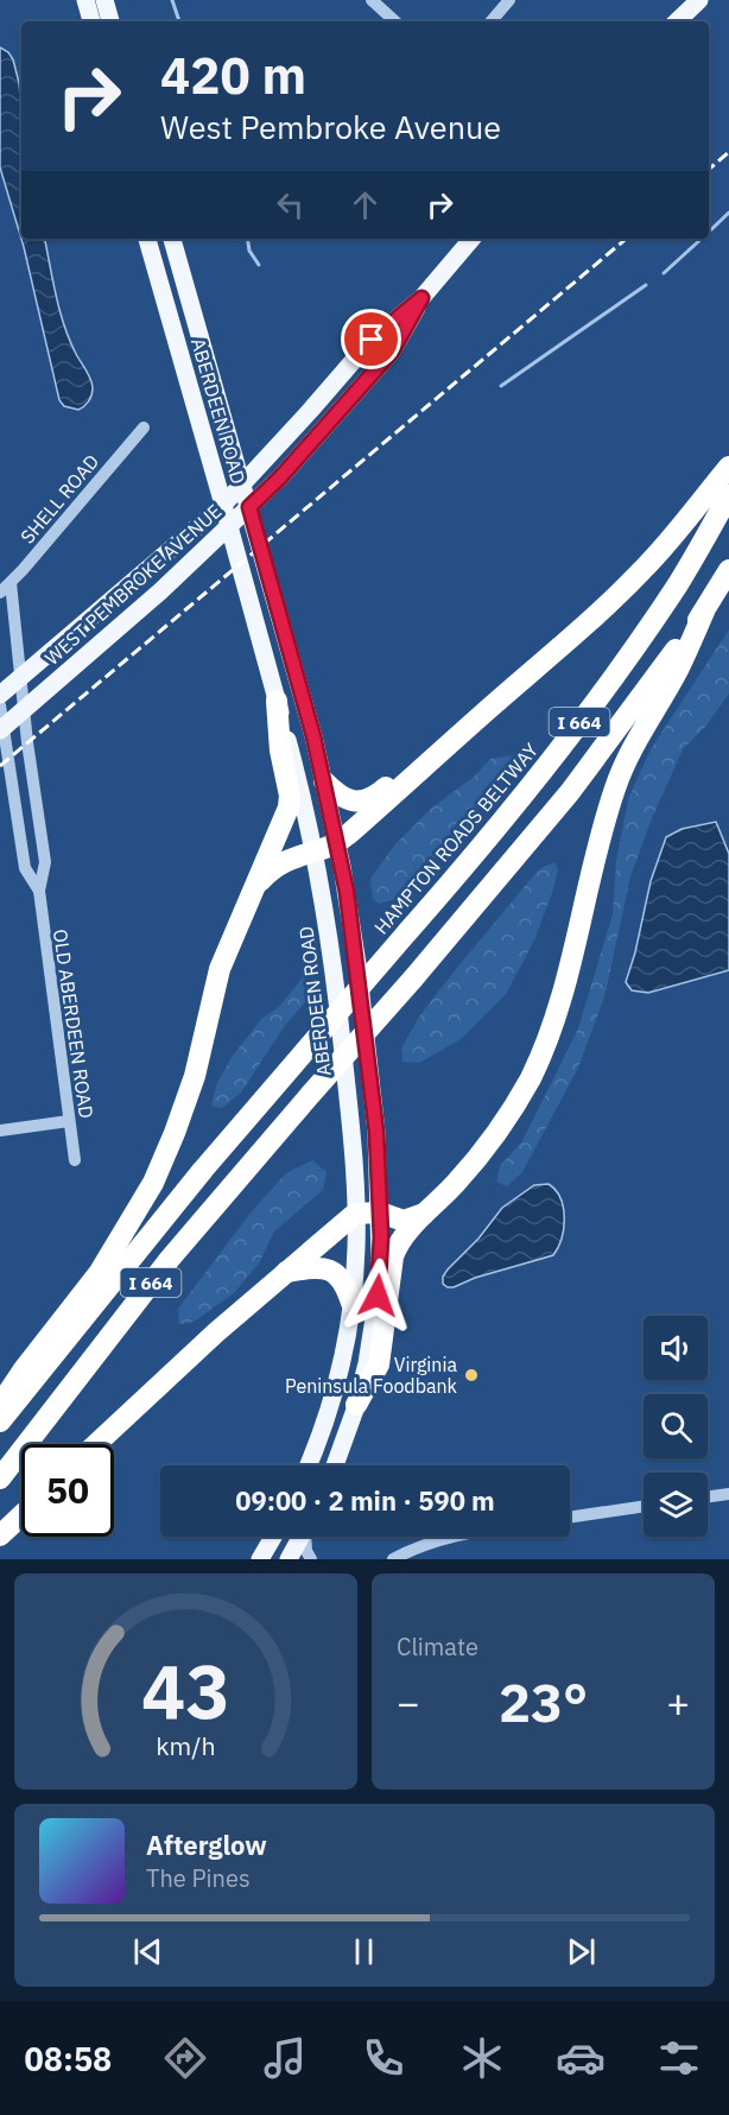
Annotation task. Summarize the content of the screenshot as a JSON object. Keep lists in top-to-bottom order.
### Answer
{
  "streets": {
    "highway": ["I 664", "HAMPTON ROADS BELTWAY"],
    "main road": ["ABERDEEN ROAD", "WEST PEMBROKE AVENUE"],
    "street": ["SHELL ROAD", "OLD ABERDEEN ROAD"]
  },
  "crossings": [
    ["ABERDEEN ROAD", "WEST PEMBROKE AVENUE"],
    ["SHELL ROAD", "OLD ABERDEEN ROAD"],
    ["WEST PEMBROKE AVENUE", "OLD ABERDEEN ROAD"]
  ],
  "places": ["Virginia Peninsula Foodbank"],
  "page": {
    "turn": ["420 m", "West Pembroke Avenue"],
    "limit": "50",
    "trip": "09:00 · 2 min · 590 m",
    "tile": "Climate",
    "heat": ["−", "23°", "+"],
    "song": ["Afterglow", "The Pines"],
    "tabs": "08:58",
    "gauge": ["43", "km/h"]
  }
}
